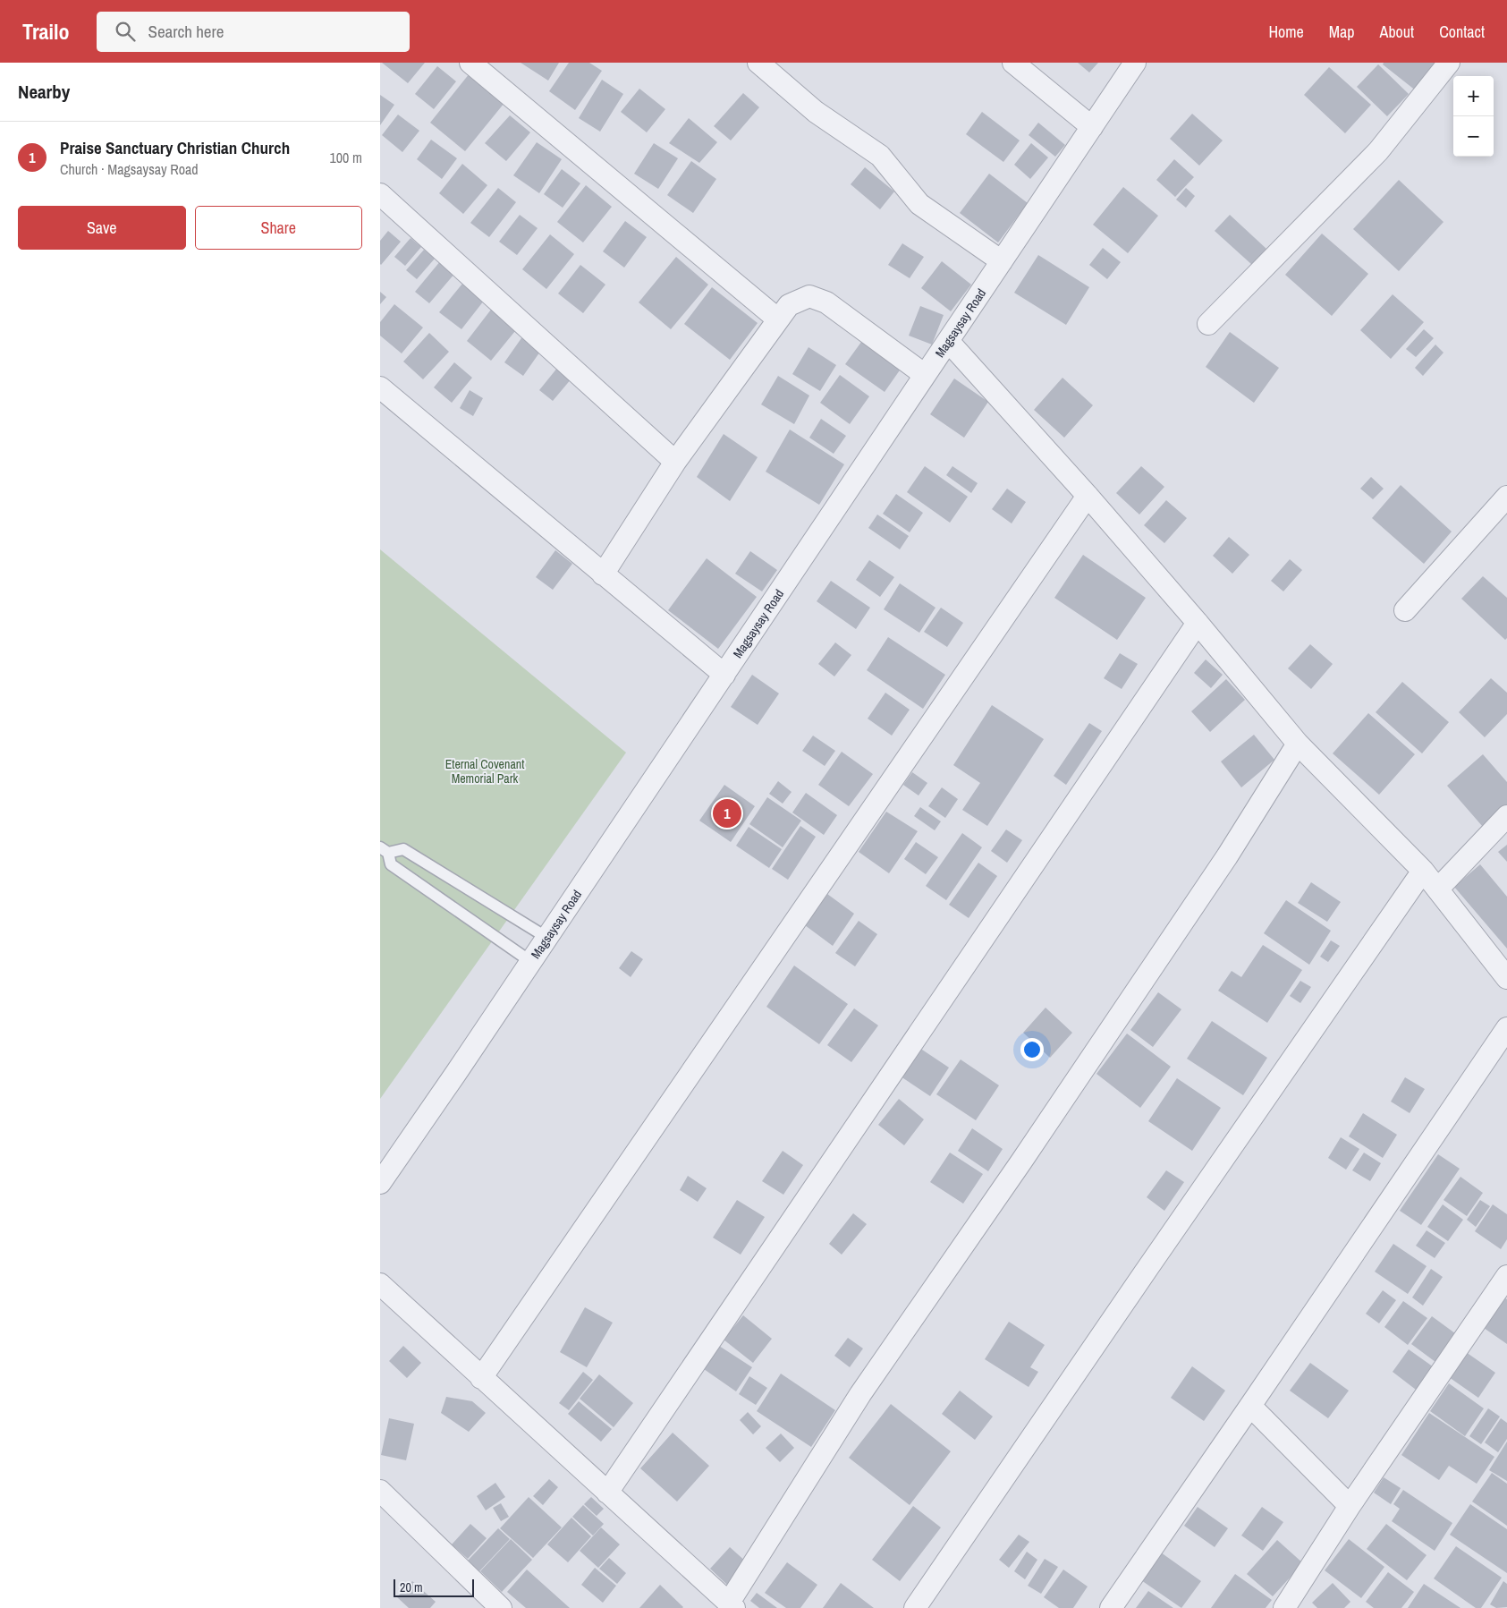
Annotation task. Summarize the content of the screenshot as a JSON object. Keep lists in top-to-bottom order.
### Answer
{
  "streets": {
    "street": ["Magsaysay Road"]
  },
  "parks": ["Eternal Covenant Memorial Park"],
  "scale_bar": "20 m",
  "page": {
    "header": "Trailo",
    "search": "Search here",
    "nav": [
      "Home",
      "Map",
      "About",
      "Contact"
    ],
    "heading": "Nearby",
    "map_buttons": ["+", "−"],
    "list": [
      {
        "mark": "1",
        "name": "Praise Sanctuary Christian Church",
        "note": "Church · Magsaysay Road",
        "value": "100 m"
      }
    ],
    "buttons": ["Save", "Share"],
    "pins": "1",
    "scale": "20 m"
  }
}
